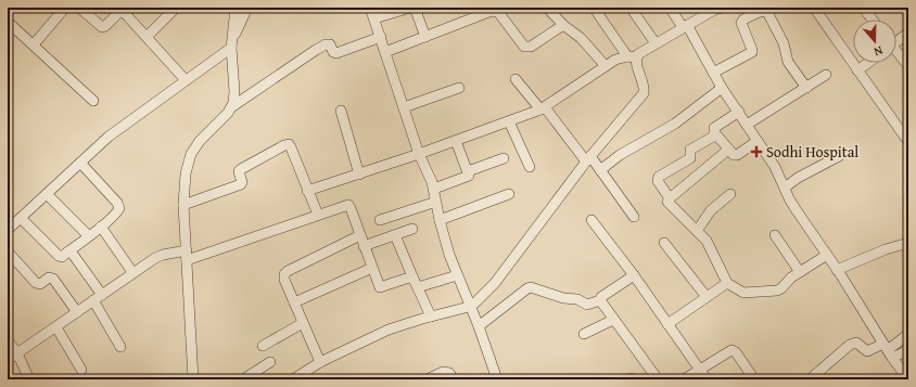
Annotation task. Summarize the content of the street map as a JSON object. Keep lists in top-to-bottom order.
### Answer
{
  "places": {
    "health": ["Sodhi Hospital"]
  },
  "north": "bottom"
}
